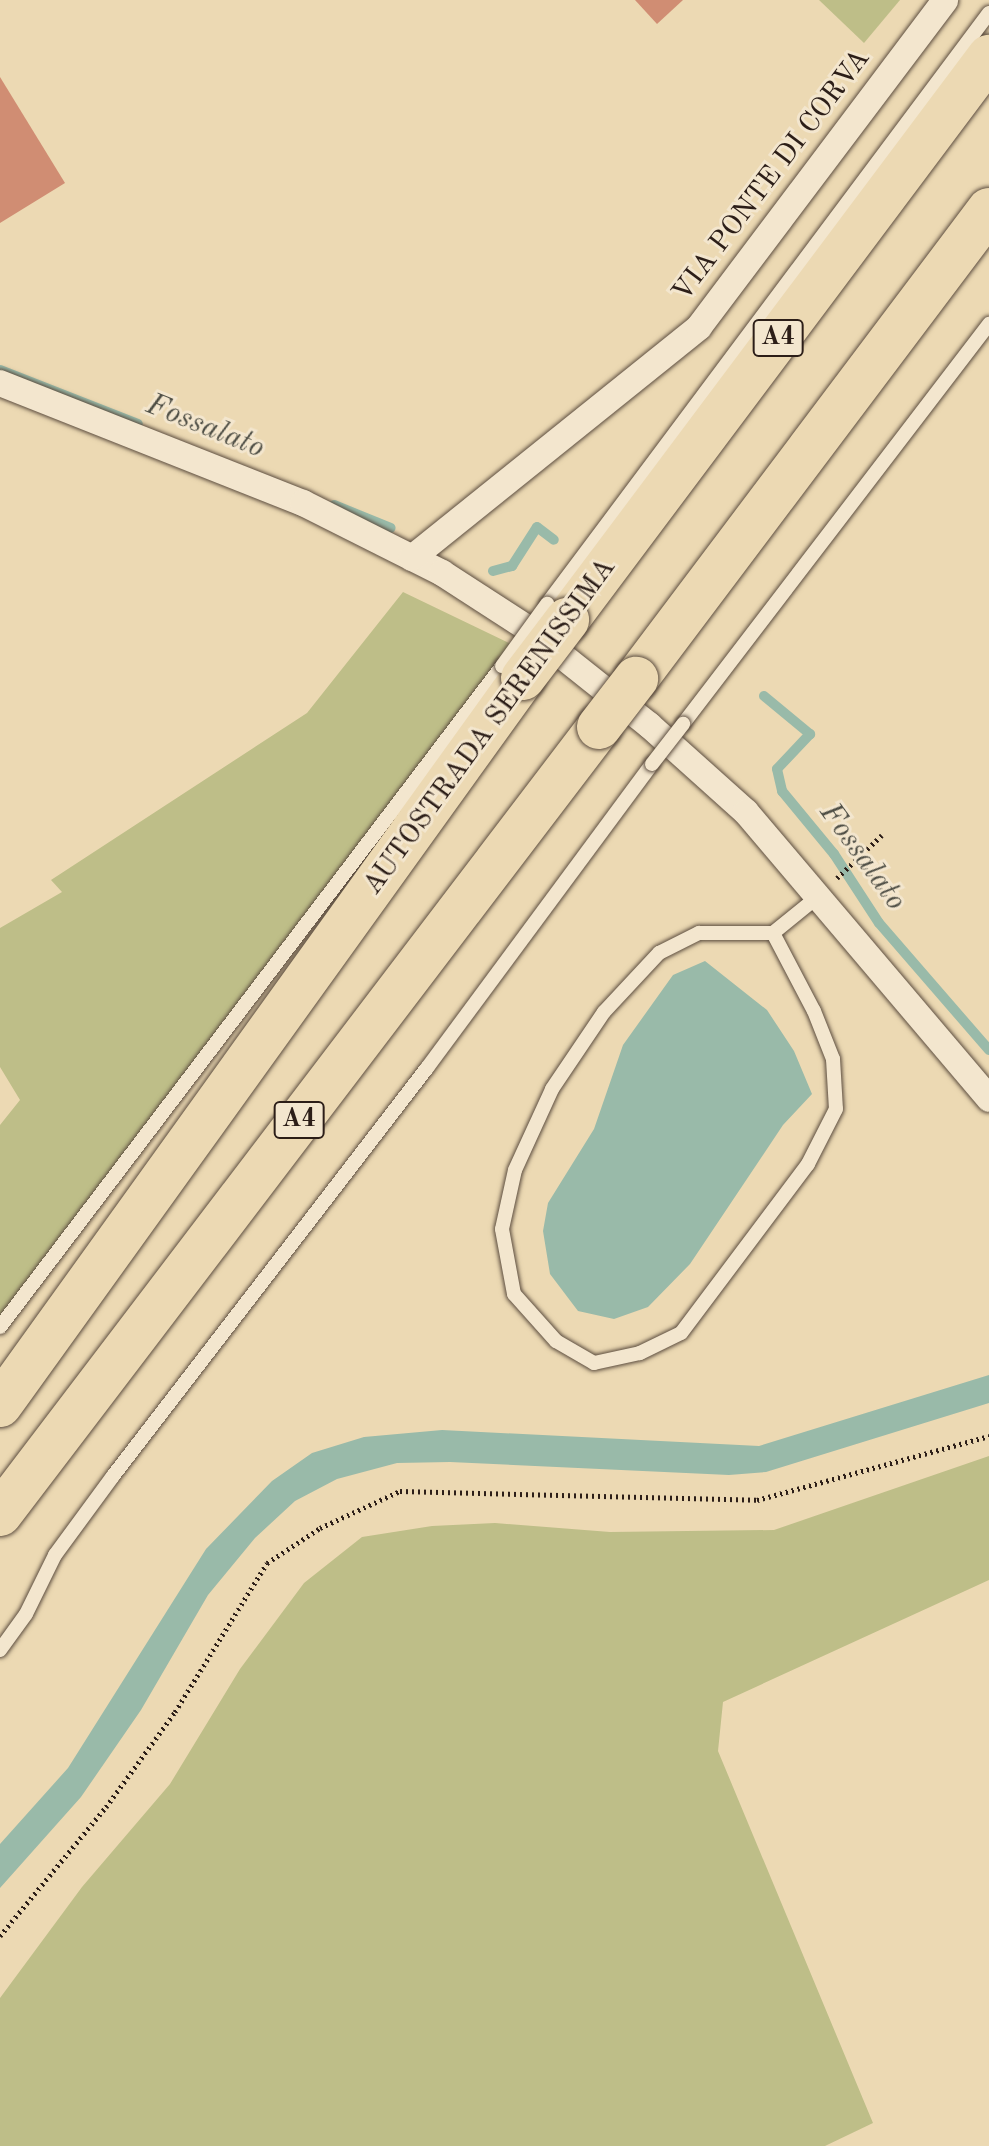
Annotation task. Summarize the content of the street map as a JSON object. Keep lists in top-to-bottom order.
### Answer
{
  "streets": {
    "highway": ["A4", "AUTOSTRADA SERENISSIMA"],
    "street": ["VIA PONTE DI CORVA"]
  },
  "water": ["Fossalato"]
}
